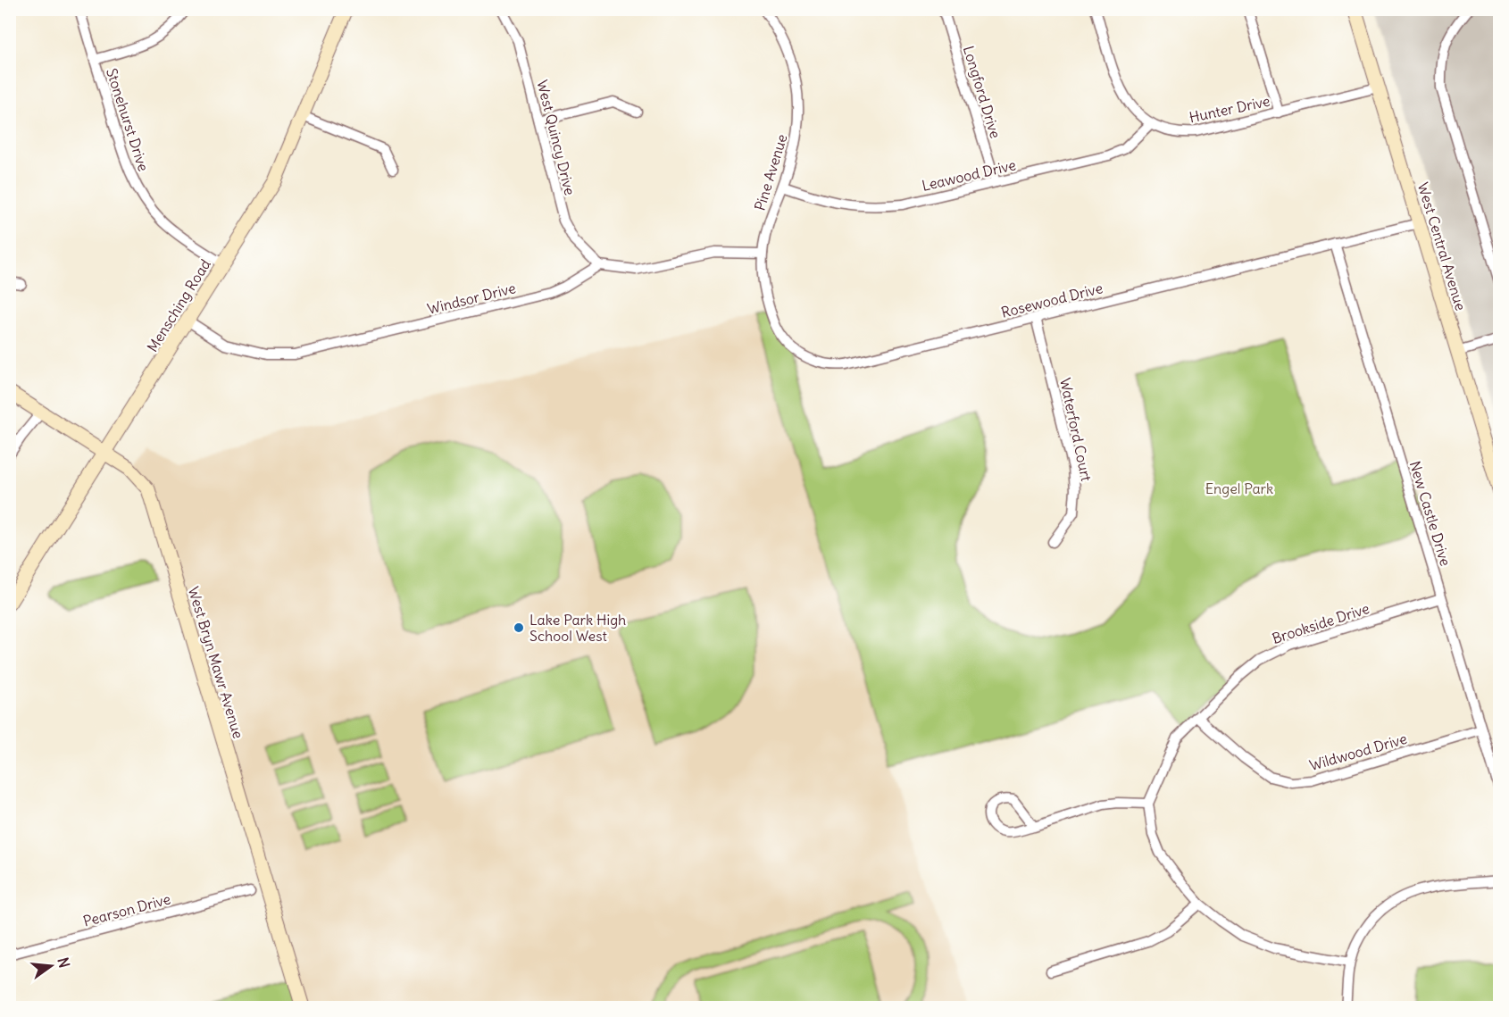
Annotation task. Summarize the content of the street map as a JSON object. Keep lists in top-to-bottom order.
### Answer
{
  "streets": {
    "street": [
      "Longford Drive",
      "Hunter Drive",
      "Stonehurst Drive",
      "West Quincy Drive",
      "Pine Avenue",
      "Leawood Drive",
      "West Central Avenue",
      "Windsor Drive",
      "Rosewood Drive",
      "Mensching Road",
      "Waterford Court",
      "New Castle Drive",
      "Brookside Drive",
      "West Bryn Mawr Avenue",
      "Wildwood Drive",
      "Pearson Drive"
    ]
  },
  "crossings": [
    ["Longford Drive", "Leawood Drive"],
    ["Hunter Drive", "Leawood Drive"],
    ["Hunter Drive", "West Central Avenue"],
    ["Stonehurst Drive", "Mensching Road"],
    ["West Quincy Drive", "Windsor Drive"],
    ["Pine Avenue", "Leawood Drive"],
    ["Pine Avenue", "Rosewood Drive"],
    ["West Central Avenue", "Rosewood Drive"],
    ["Windsor Drive", "Mensching Road"],
    ["Rosewood Drive", "Waterford Court"],
    ["Rosewood Drive", "New Castle Drive"],
    ["Mensching Road", "West Bryn Mawr Avenue"],
    ["New Castle Drive", "Brookside Drive"],
    ["New Castle Drive", "Wildwood Drive"],
    ["Brookside Drive", "Wildwood Drive"]
  ],
  "parks": ["Engel Park"],
  "places": ["Lake Park High School West"],
  "north": "right"
}
